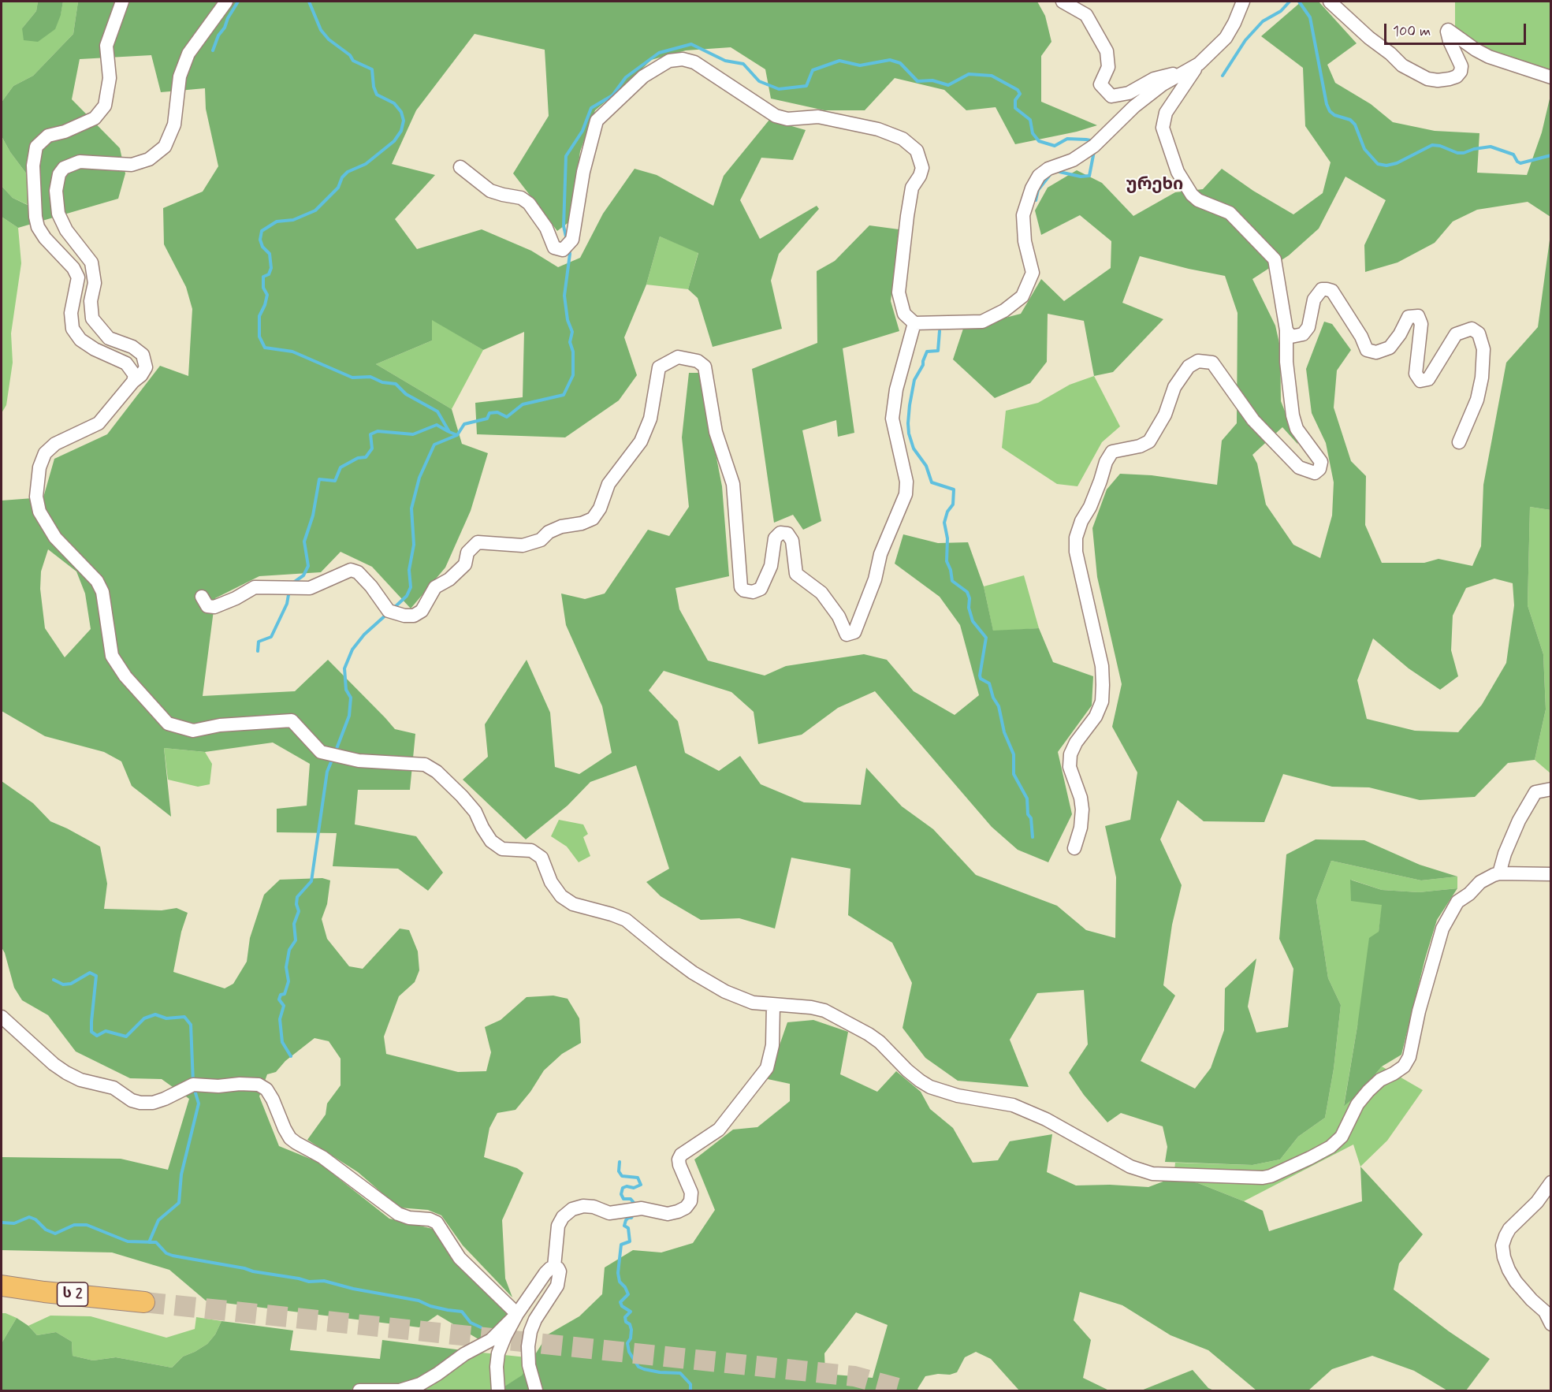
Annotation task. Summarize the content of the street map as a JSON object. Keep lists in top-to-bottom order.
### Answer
{
  "streets": {
    "highway": ["ს 2"]
  },
  "districts": ["ურეხი"],
  "scale_bar": "100 m"
}
